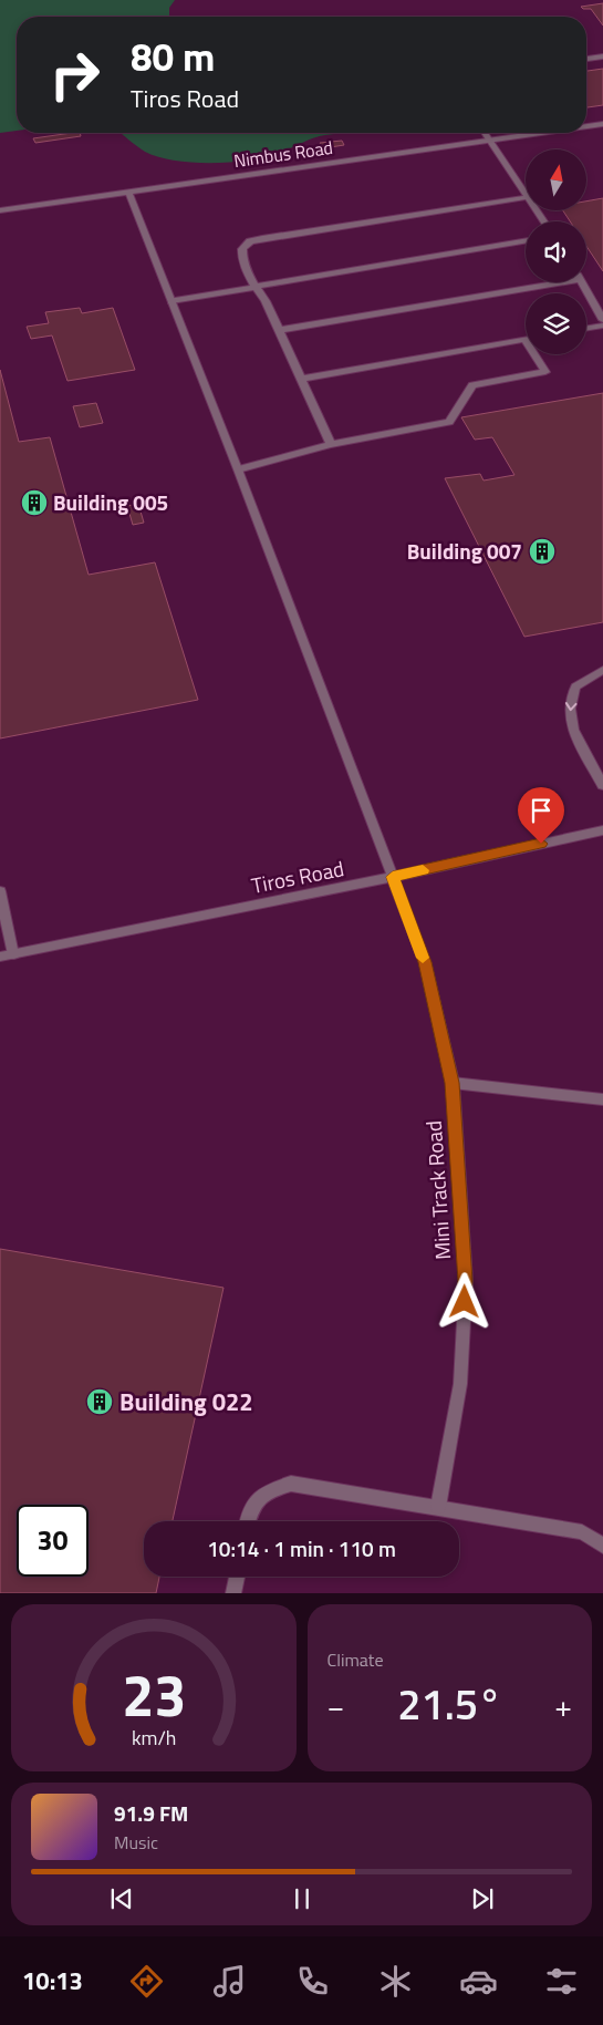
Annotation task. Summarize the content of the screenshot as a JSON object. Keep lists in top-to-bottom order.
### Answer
{
  "streets": {
    "street": ["Nimbus Road", "Tiros Road", "Mini Track Road"]
  },
  "crossings": [
    ["Nimbus Road", "Mini Track Road"],
    ["Tiros Road", "Mini Track Road"]
  ],
  "places": {
    "building": ["Building 005", "Building 007", "Building 022"]
  },
  "north": "top",
  "page": {
    "turn": ["80 m", "Tiros Road"],
    "limit": "30",
    "trip": "10:14 · 1 min · 110 m",
    "tile": "Climate",
    "heat": ["−", "21.5°", "+"],
    "song": ["91.9 FM", "Music"],
    "tabs": "10:13",
    "gauge": ["23", "km/h"]
  }
}
